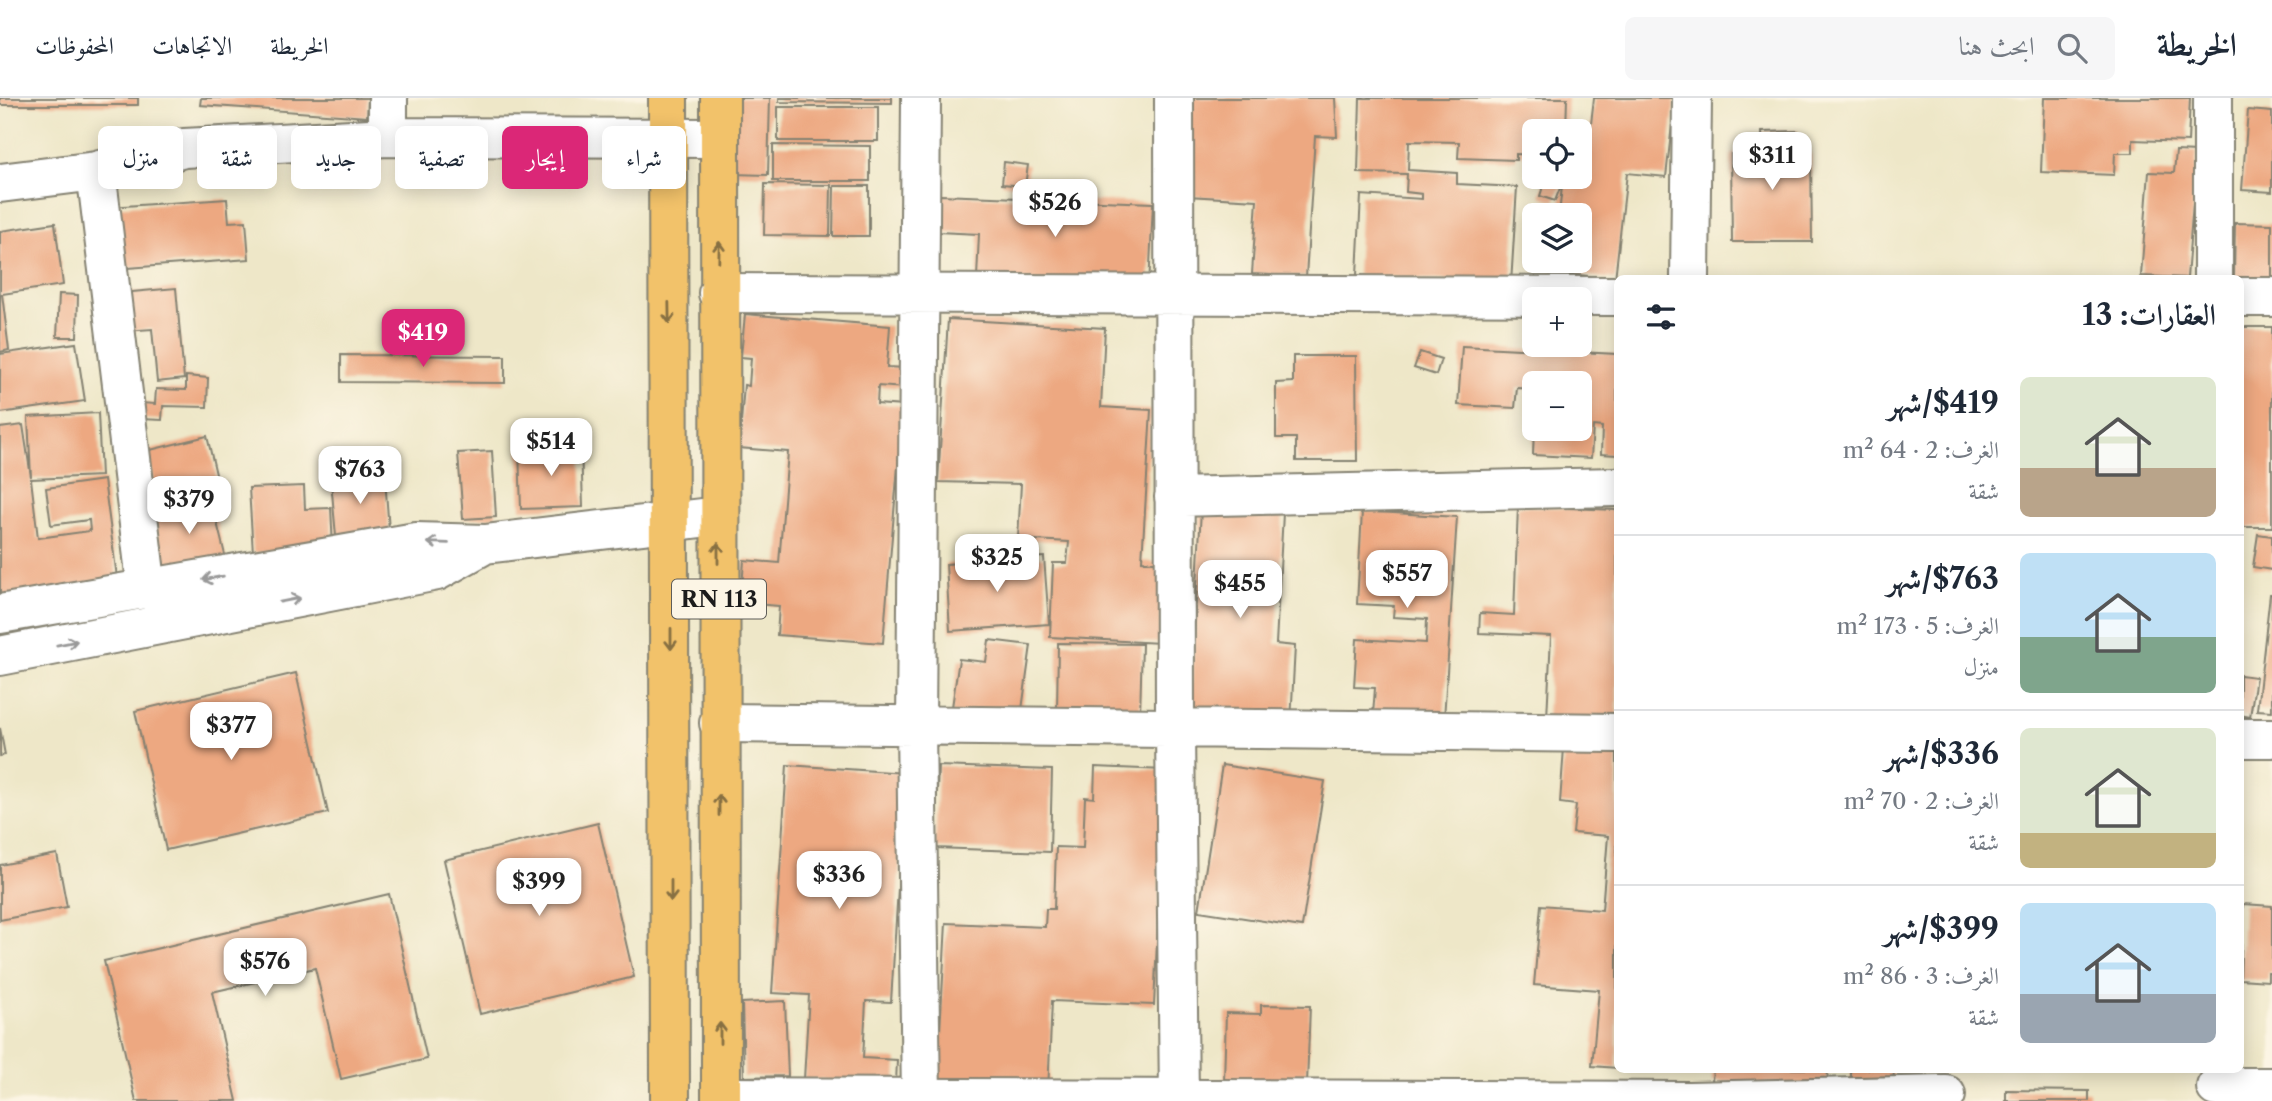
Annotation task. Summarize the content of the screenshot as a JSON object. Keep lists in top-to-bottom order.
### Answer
{
  "streets": {
    "main road": ["RN 113"]
  },
  "page": {
    "header": "الخريطة",
    "search": "ابحث هنا",
    "nav": ["الخريطة", "الاتجاهات", "المحفوظات"],
    "map_buttons": ["+", "−"],
    "chip": [
      "شراء",
      "إيجار",
      "تصفية",
      "جديد",
      "شقة",
      "منزل"
    ],
    "price": [
      "$311",
      "$526",
      "$419",
      "$514",
      "$763",
      "$379",
      "$325",
      "$557",
      "$455",
      "$377",
      "$336",
      "$399",
      "$576"
    ],
    "heading": "العقارات: 13",
    "list": [
      {
        "name": "$419/شهر",
        "note": "الغرف: 2 · 64 m² · شقة"
      },
      {
        "name": "$763/شهر",
        "note": "الغرف: 5 · 173 m² · منزل"
      },
      {
        "name": "$336/شهر",
        "note": "الغرف: 2 · 70 m² · شقة"
      },
      {
        "name": "$399/شهر",
        "note": "الغرف: 3 · 86 m² · شقة"
      }
    ]
  }
}
